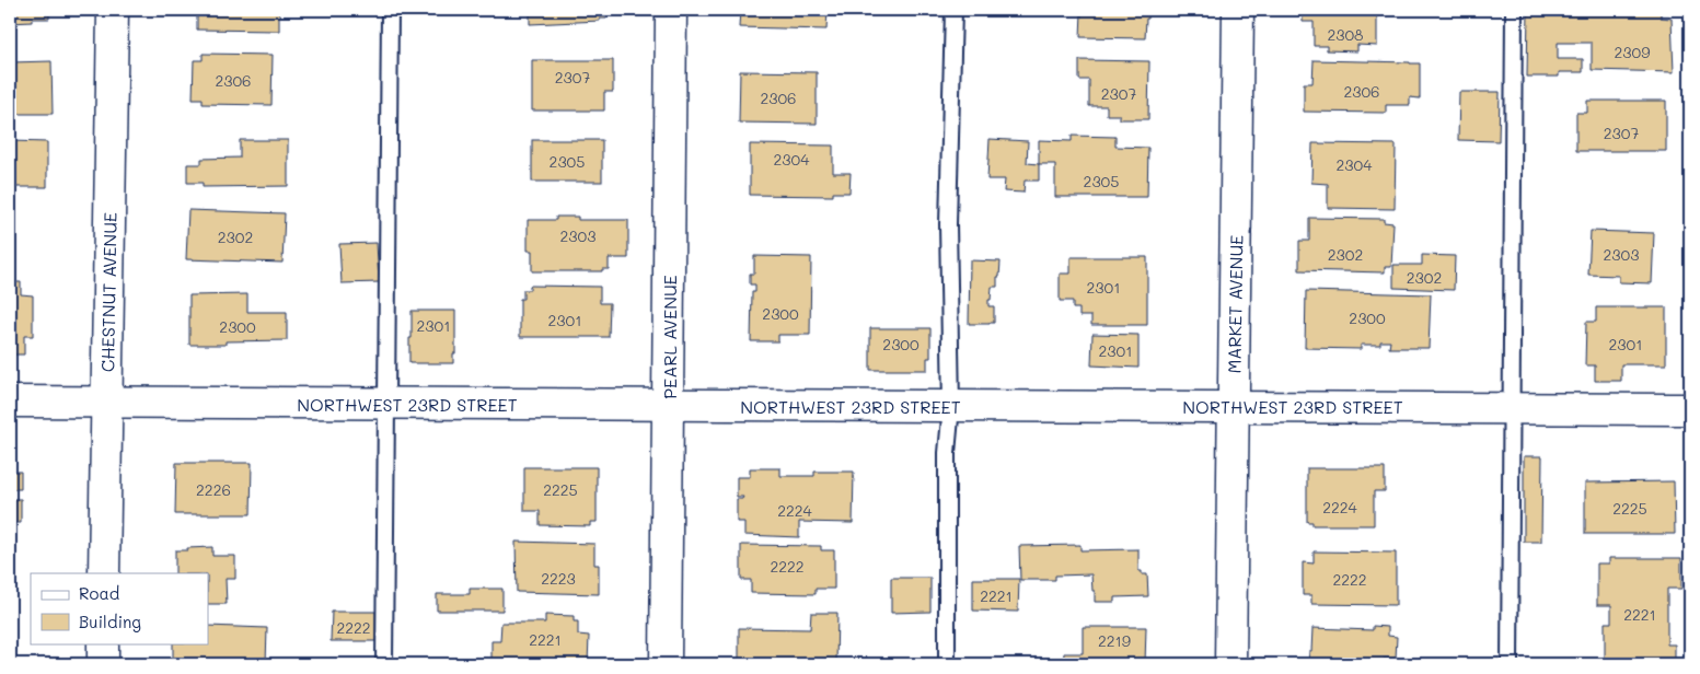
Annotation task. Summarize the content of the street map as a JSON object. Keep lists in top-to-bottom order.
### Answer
{
  "streets": {
    "street": [
      "CHESTNUT AVENUE",
      "MARKET AVENUE",
      "PEARL AVENUE",
      "NORTHWEST 23RD STREET"
    ]
  },
  "crossings": [
    ["CHESTNUT AVENUE", "NORTHWEST 23RD STREET"],
    ["MARKET AVENUE", "NORTHWEST 23RD STREET"],
    ["PEARL AVENUE", "NORTHWEST 23RD STREET"]
  ],
  "house_numbers": [
    "2308",
    "2309",
    "2307",
    "2306",
    "2306",
    "2307",
    "2306",
    "2307",
    "2304",
    "2305",
    "2304",
    "2305",
    "2303",
    "2302",
    "2302",
    "2303",
    "2302",
    "2301",
    "2300",
    "2300",
    "2301",
    "2301",
    "2300",
    "2300",
    "2301",
    "2301",
    "2226",
    "2225",
    "2224",
    "2225",
    "2224",
    "2222",
    "2223",
    "2222",
    "2221",
    "2221",
    "2222",
    "2221",
    "2219"
  ],
  "legend": ["Road", "Building"]
}
